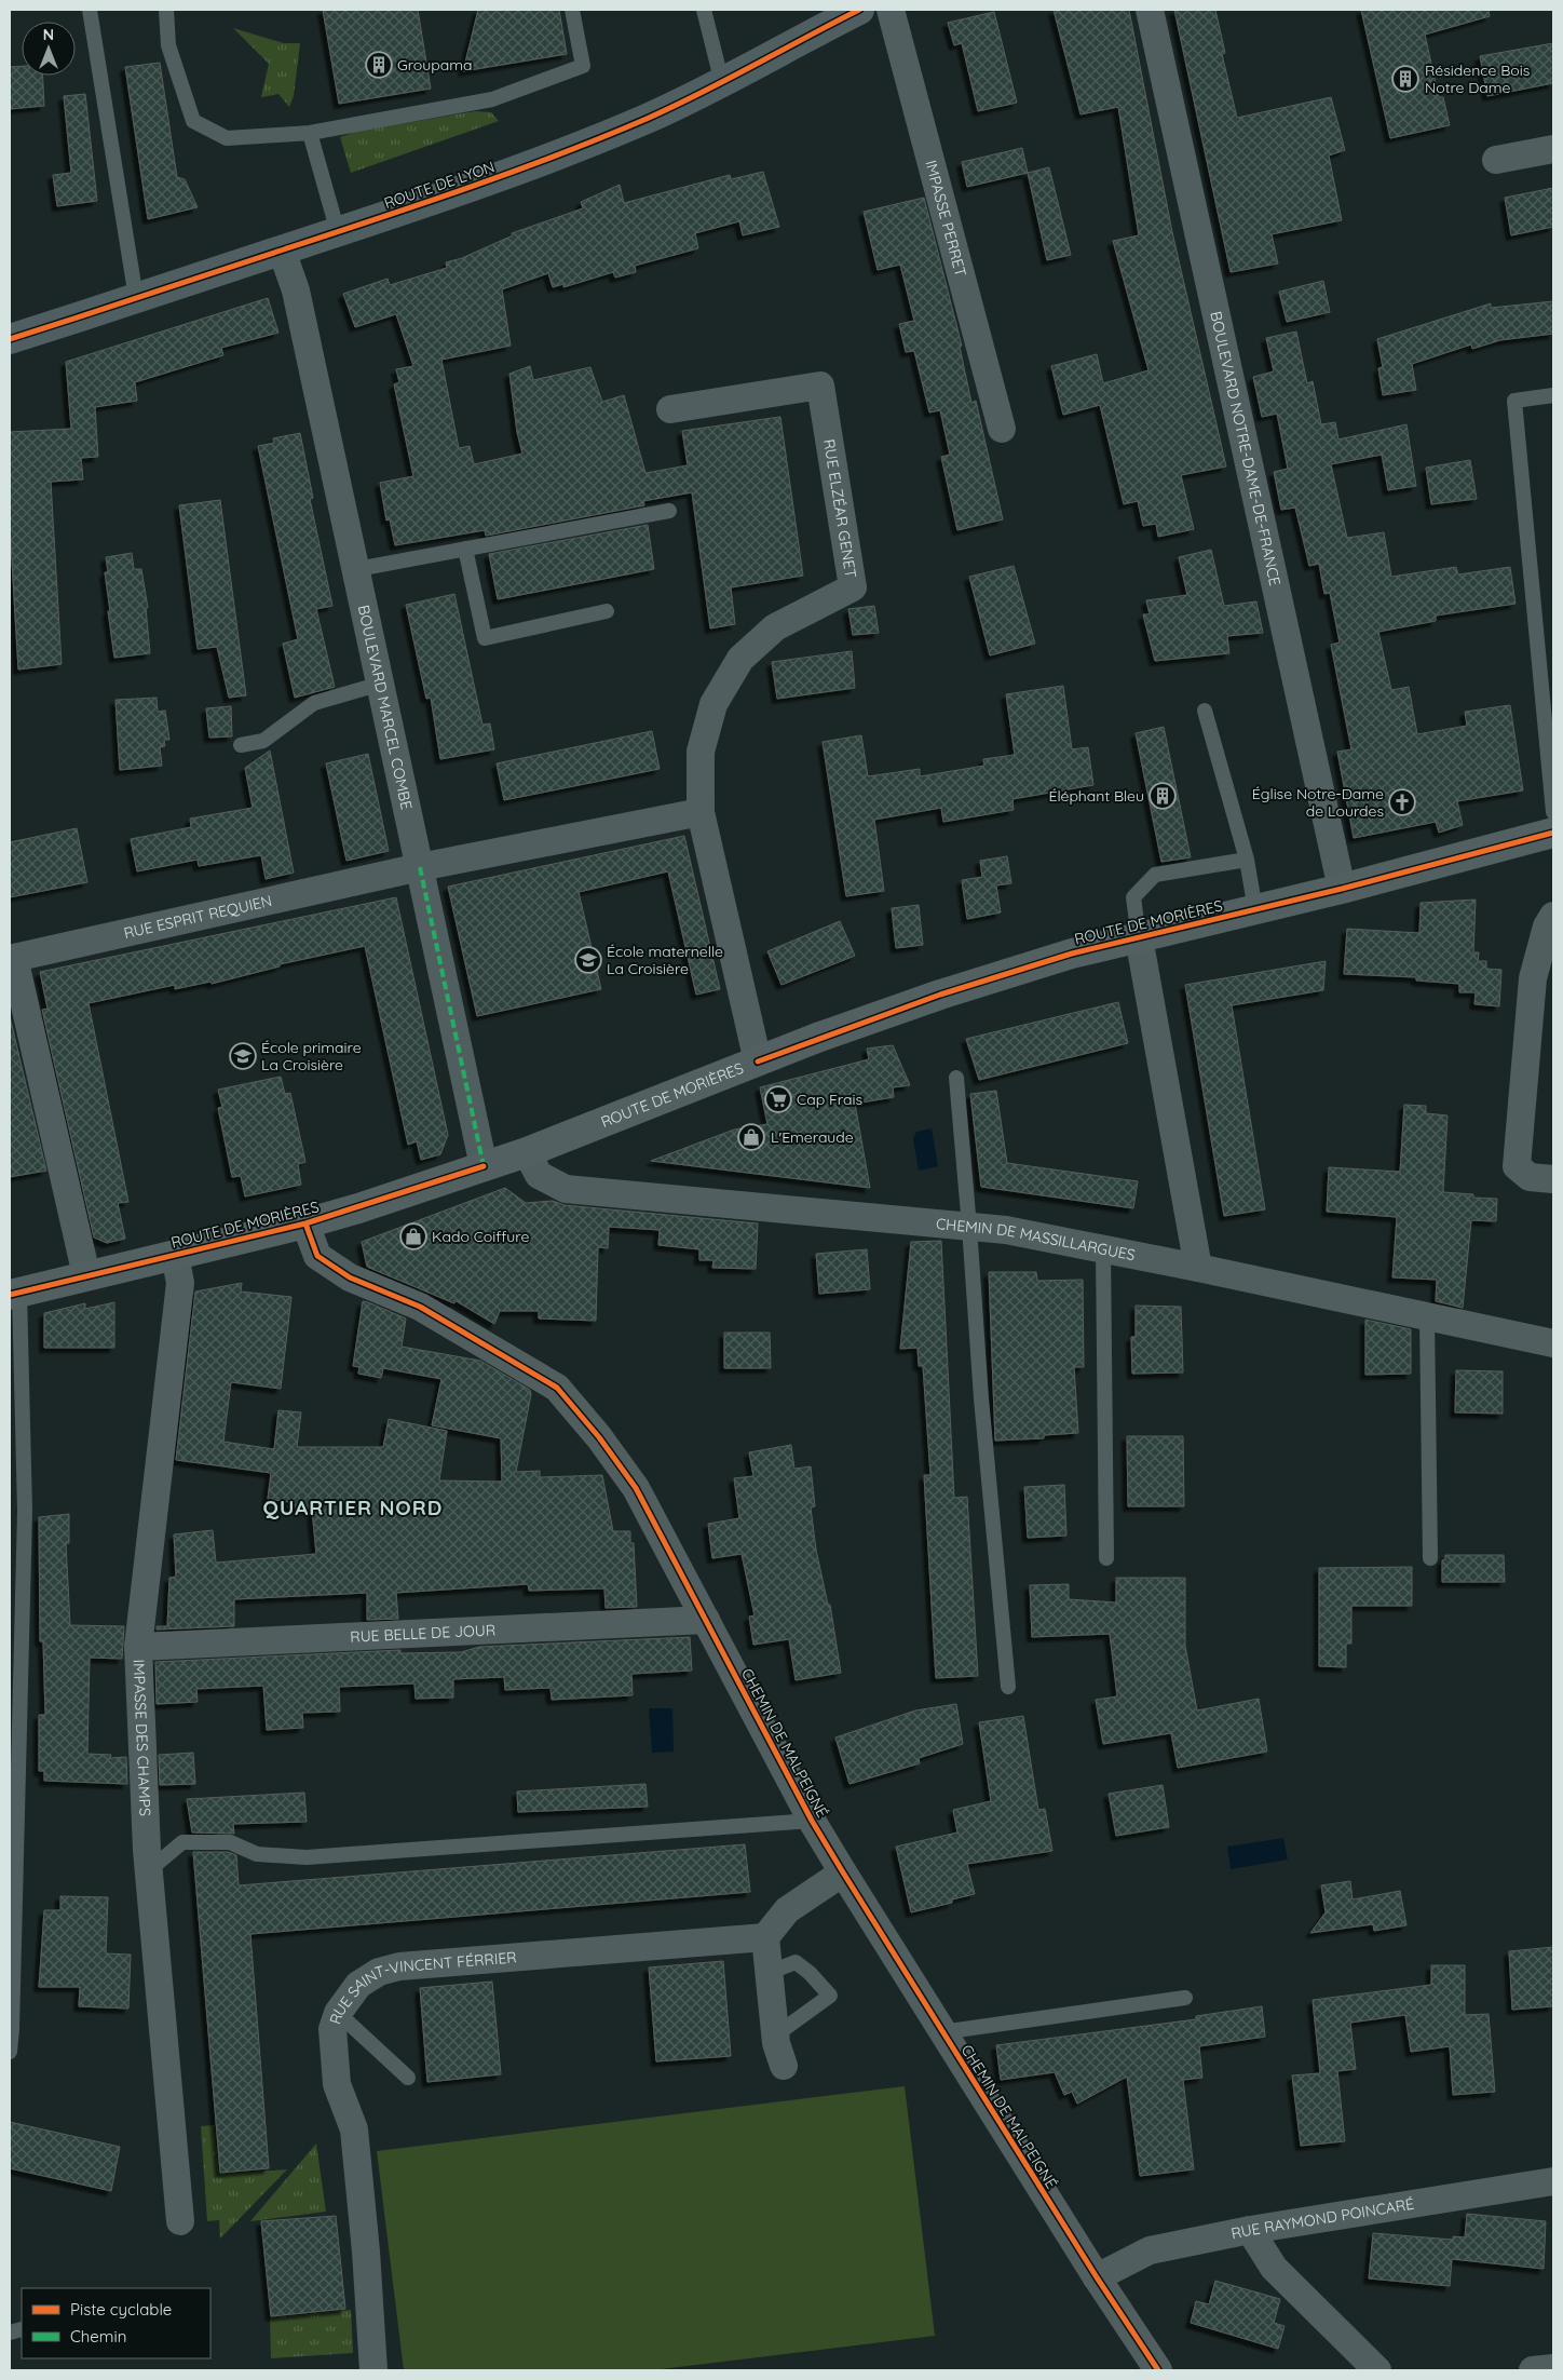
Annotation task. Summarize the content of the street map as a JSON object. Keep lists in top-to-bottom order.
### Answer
{
  "streets": {
    "main road": ["ROUTE DE LYON", "ROUTE DE MORIÈRES"],
    "street": [
      "IMPASSE PERRET",
      "BOULEVARD NOTRE-DAME-DE-FRANCE",
      "RUE ELZÉAR GENET",
      "BOULEVARD MARCEL COMBE",
      "RUE ESPRIT REQUIEN",
      "CHEMIN DE MASSILLARGUES",
      "RUE BELLE DE JOUR",
      "IMPASSE DES CHAMPS",
      "CHEMIN DE MALPEIGNÉ",
      "RUE SAINT-VINCENT FÉRRIER",
      "RUE RAYMOND POINCARÉ"
    ]
  },
  "crossings": [
    ["ROUTE DE LYON", "BOULEVARD MARCEL COMBE"],
    ["BOULEVARD NOTRE-DAME-DE-FRANCE", "ROUTE DE MORIÈRES"],
    ["RUE ELZÉAR GENET", "RUE ESPRIT REQUIEN"],
    ["RUE ELZÉAR GENET", "ROUTE DE MORIÈRES"],
    ["BOULEVARD MARCEL COMBE", "RUE ESPRIT REQUIEN"],
    ["BOULEVARD MARCEL COMBE", "ROUTE DE MORIÈRES"],
    ["RUE ESPRIT REQUIEN", "ROUTE DE MORIÈRES"],
    ["ROUTE DE MORIÈRES", "CHEMIN DE MASSILLARGUES"],
    ["ROUTE DE MORIÈRES", "IMPASSE DES CHAMPS"],
    ["ROUTE DE MORIÈRES", "CHEMIN DE MALPEIGNÉ"],
    ["RUE BELLE DE JOUR", "IMPASSE DES CHAMPS"],
    ["RUE BELLE DE JOUR", "CHEMIN DE MALPEIGNÉ"],
    ["CHEMIN DE MALPEIGNÉ", "RUE RAYMOND POINCARÉ"]
  ],
  "districts": ["QUARTIER NORD"],
  "places": {
    "building": ["Groupama", "Résidence Bois Notre Dame", "Éléphant Bleu"],
    "church": ["Église Notre-Dame de Lourdes"],
    "school or university": ["École maternelle La Croisière", "École primaire La Croisière"],
    "supermarket": ["Cap Frais"],
    "shop": ["L'Emeraude", "Kado Coiffure"]
  },
  "legend": ["Piste cyclable", "Chemin"],
  "north": "top"
}
